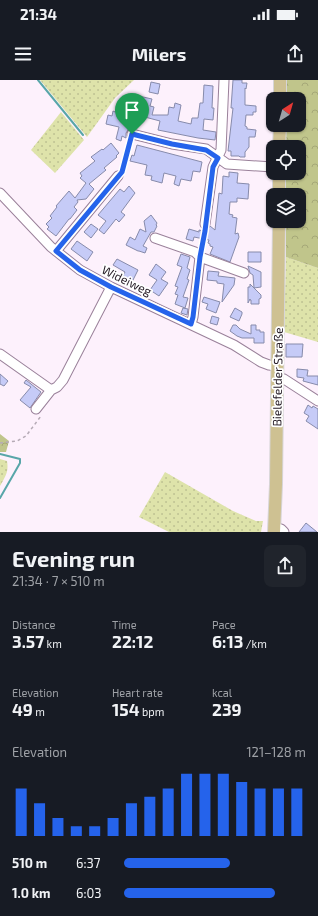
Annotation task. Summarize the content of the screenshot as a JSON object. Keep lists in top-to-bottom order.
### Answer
{
  "streets": {
    "main road": ["Bielefelder Straße"],
    "street": ["Wideiweg"]
  },
  "crossings": [
    ["Wideiweg", "Bielefelder Straße"]
  ],
  "north": "top right",
  "page": {
    "status": "21:34",
    "header": "Milers",
    "heading": ["Evening run", "21:34 · 7 × 510 m"],
    "stats": [
      ["Distance", "3.57 km"],
      ["Time", "22:12"],
      ["Pace", "6:13 /km"],
      ["Elevation", "49 m"],
      ["Heart rate", "154 bpm"],
      ["kcal", "239"]
    ],
    "chart": ["Elevation", "121–128 m"],
    "list": [
      {
        "name": "510 m",
        "note": "6:37"
      },
      {
        "name": "1.0 km",
        "note": "6:03"
      }
    ]
  }
}
